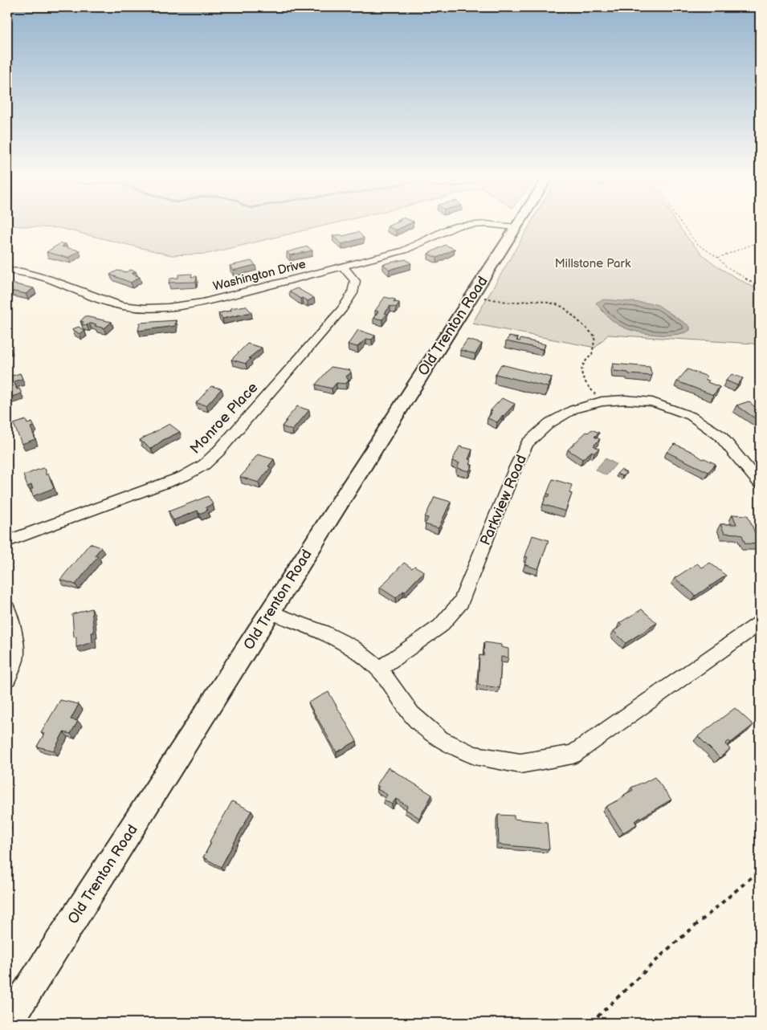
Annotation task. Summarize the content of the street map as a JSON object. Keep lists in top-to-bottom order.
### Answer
{
  "streets": {
    "main road": ["Old Trenton Road"],
    "street": ["Washington Drive", "Monroe Place", "Parkview Road"]
  },
  "crossings": [
    ["Washington Drive", "Old Trenton Road"],
    ["Washington Drive", "Monroe Place"]
  ],
  "parks": ["Millstone Park"]
}
